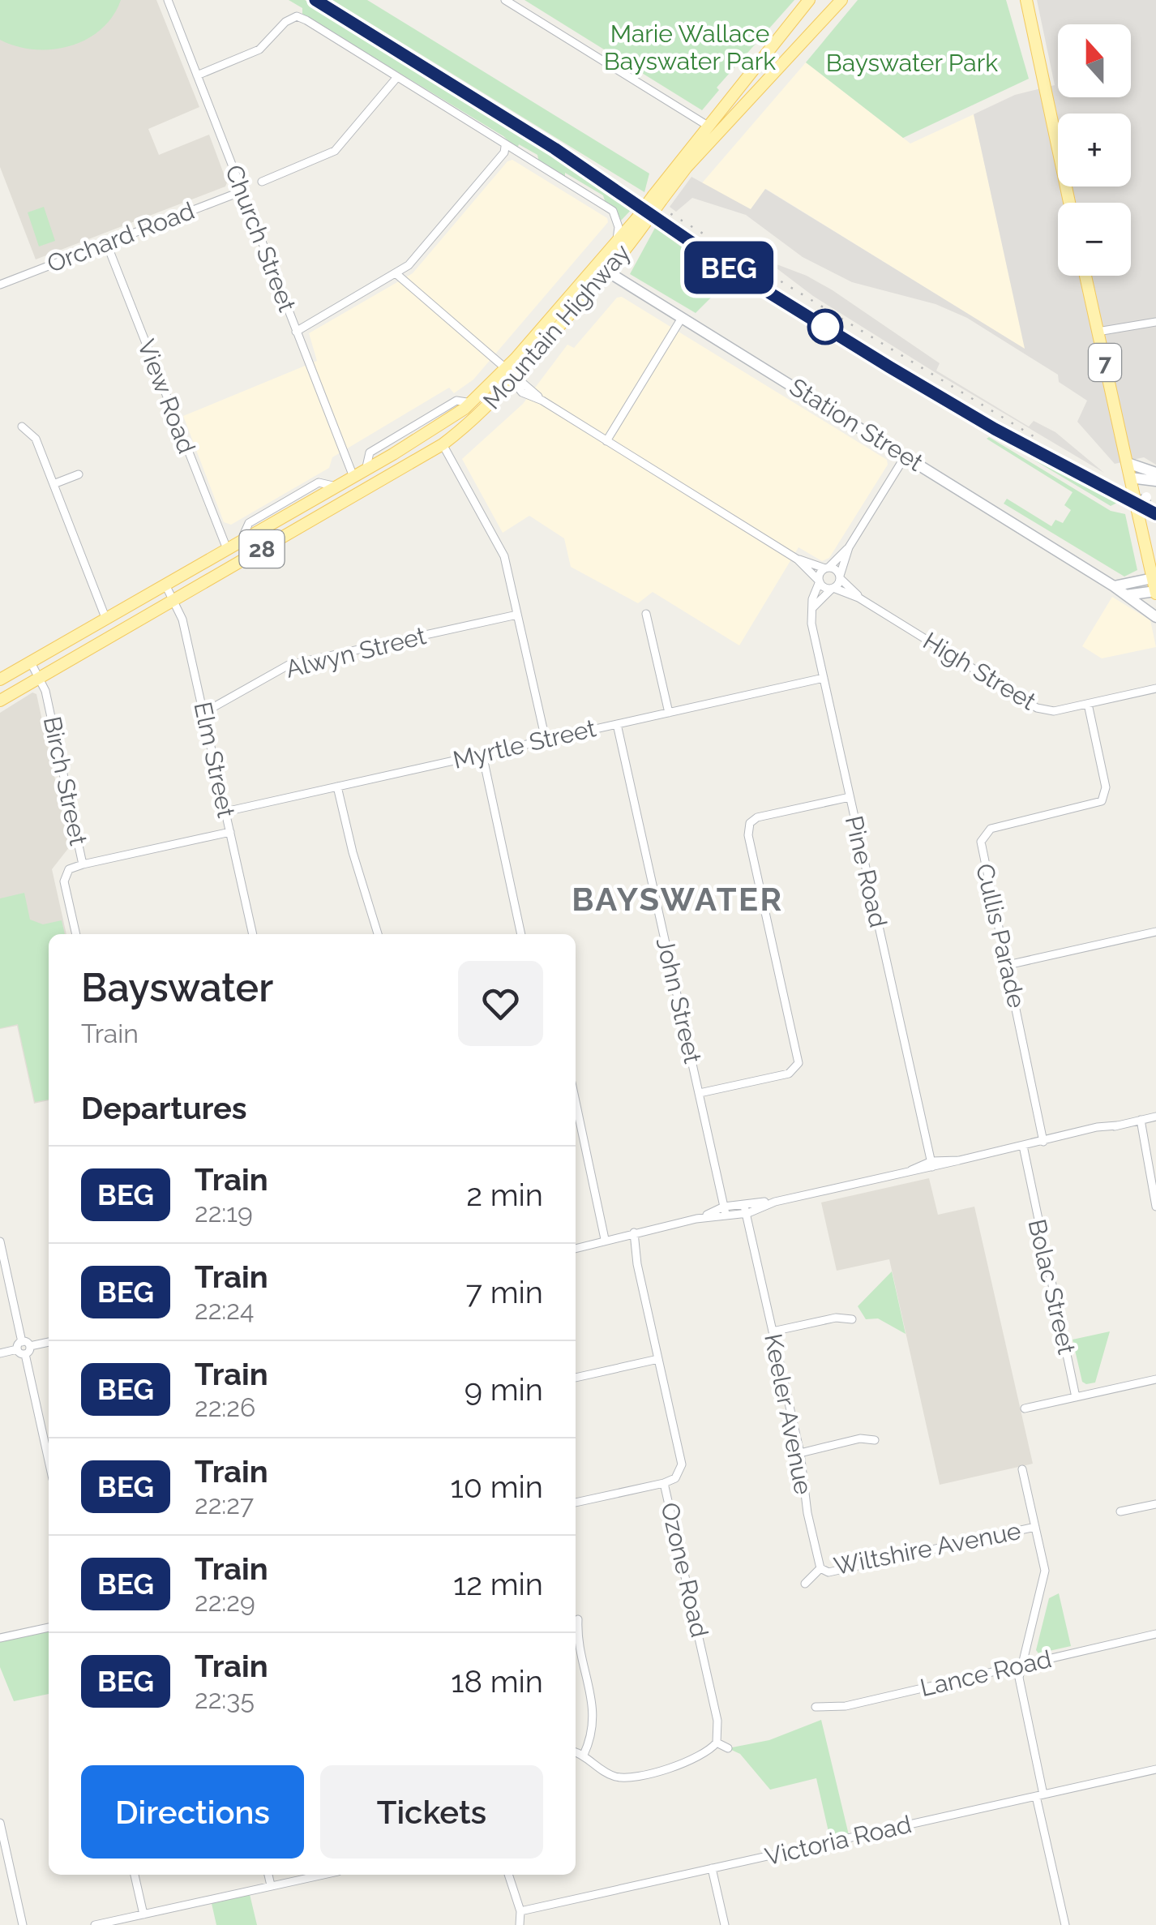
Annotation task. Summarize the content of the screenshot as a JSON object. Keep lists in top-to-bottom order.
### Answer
{
  "streets": {
    "main road": [
      "Mountain Highway",
      "7",
      "Station Street",
      "28"
    ],
    "street": [
      "Orchard Road",
      "Church Street",
      "View Road",
      "Alwyn Street",
      "High Street",
      "Myrtle Street",
      "Elm Street",
      "Birch Street",
      "Pine Road",
      "Cullis Parade",
      "John Street",
      "Bolac Street",
      "Keeler Avenue",
      "Wiltshire Avenue",
      "Ozone Road",
      "Lance Road",
      "Victoria Road"
    ]
  },
  "crossings": [
    ["Orchard Road", "Church Street"],
    ["Orchard Road", "View Road"],
    ["Church Street", "Mountain Highway"],
    ["Mountain Highway", "View Road"],
    ["Mountain Highway", "Station Street"],
    ["Mountain Highway", "Elm Street"],
    ["Mountain Highway", "Birch Street"],
    ["Alwyn Street", "Elm Street"],
    ["High Street", "Pine Road"],
    ["High Street", "Cullis Parade"],
    ["Myrtle Street", "Elm Street"],
    ["Myrtle Street", "Pine Road"],
    ["Myrtle Street", "John Street"],
    ["Keeler Avenue", "Wiltshire Avenue"]
  ],
  "districts": ["BAYSWATER"],
  "parks": ["Marie Wallace Bayswater Park", "Bayswater Park"],
  "north": "top",
  "page": {
    "on_map": "BEG",
    "map_buttons": ["+", "−"],
    "heading": [
      ["Bayswater", "Train"],
      "Departures"
    ],
    "list": [
      {
        "mark": "BEG",
        "name": "Train",
        "note": "22:19",
        "value": "2 min"
      },
      {
        "mark": "BEG",
        "name": "Train",
        "note": "22:24",
        "value": "7 min"
      },
      {
        "mark": "BEG",
        "name": "Train",
        "note": "22:26",
        "value": "9 min"
      },
      {
        "mark": "BEG",
        "name": "Train",
        "note": "22:27",
        "value": "10 min"
      },
      {
        "mark": "BEG",
        "name": "Train",
        "note": "22:29",
        "value": "12 min"
      },
      {
        "mark": "BEG",
        "name": "Train",
        "note": "22:35",
        "value": "18 min"
      }
    ],
    "buttons": ["Directions", "Tickets"]
  }
}
